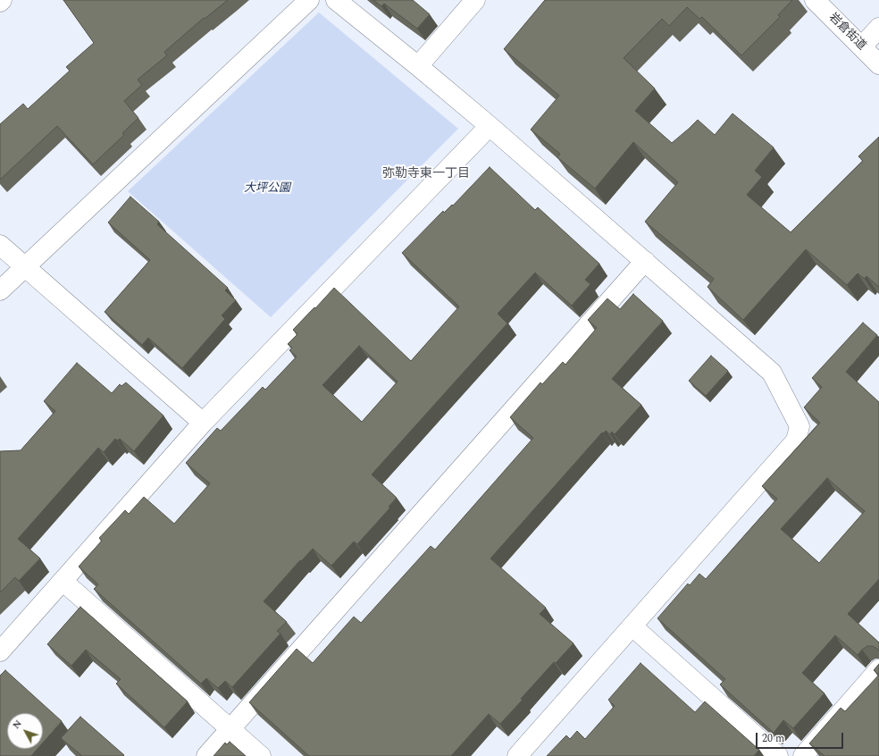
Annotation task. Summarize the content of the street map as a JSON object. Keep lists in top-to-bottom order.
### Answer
{
  "streets": {
    "street": ["岩倉街道"]
  },
  "districts": ["弥勒寺東一丁目"],
  "parks": ["大坪公園"],
  "scale_bar": "20 m",
  "north": "top left"
}
